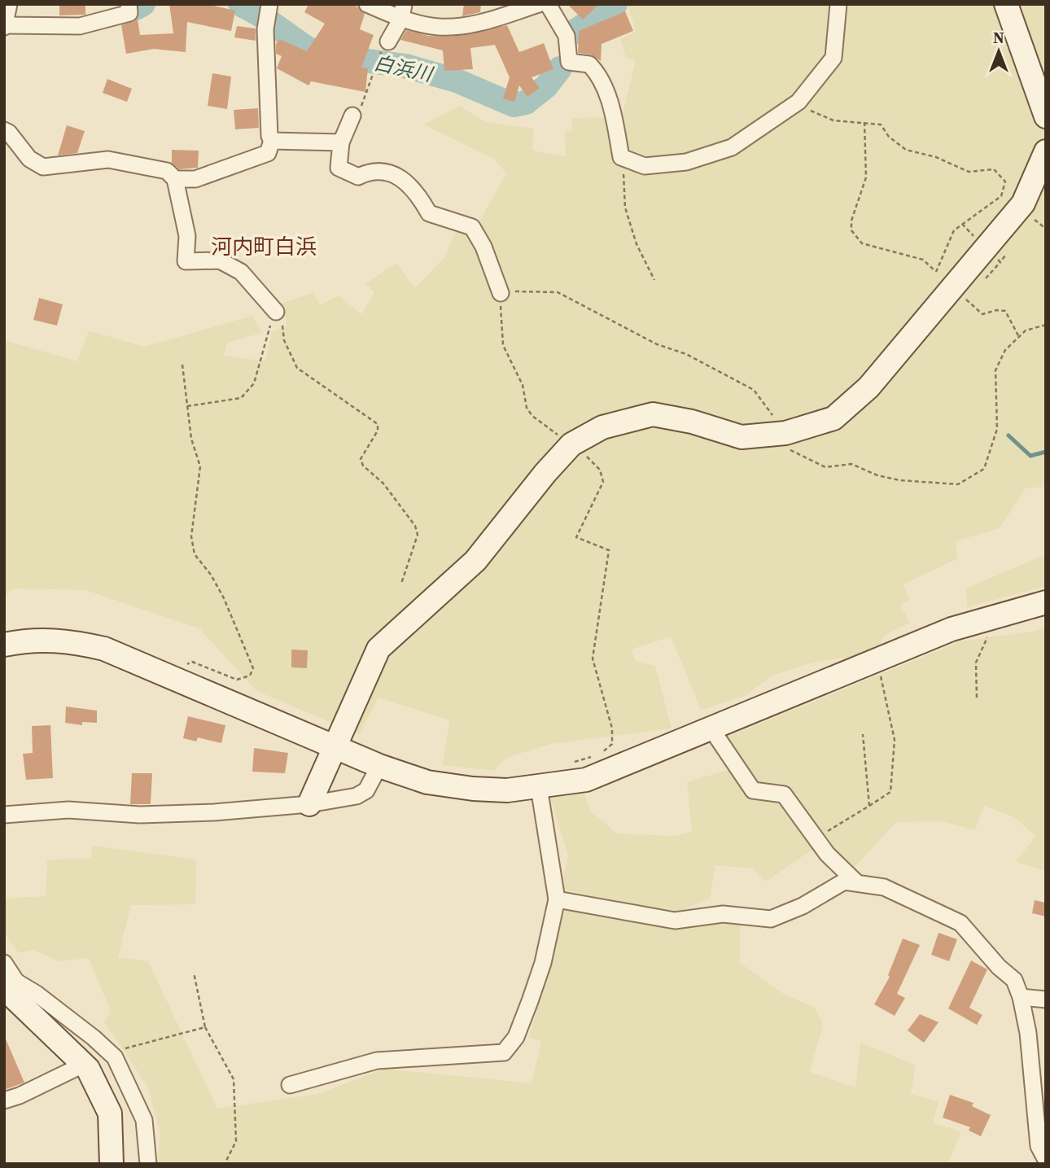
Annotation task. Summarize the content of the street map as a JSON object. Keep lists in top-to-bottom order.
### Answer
{
  "districts": ["河内町白浜"],
  "water": ["白浜川"],
  "north": "top"
}
